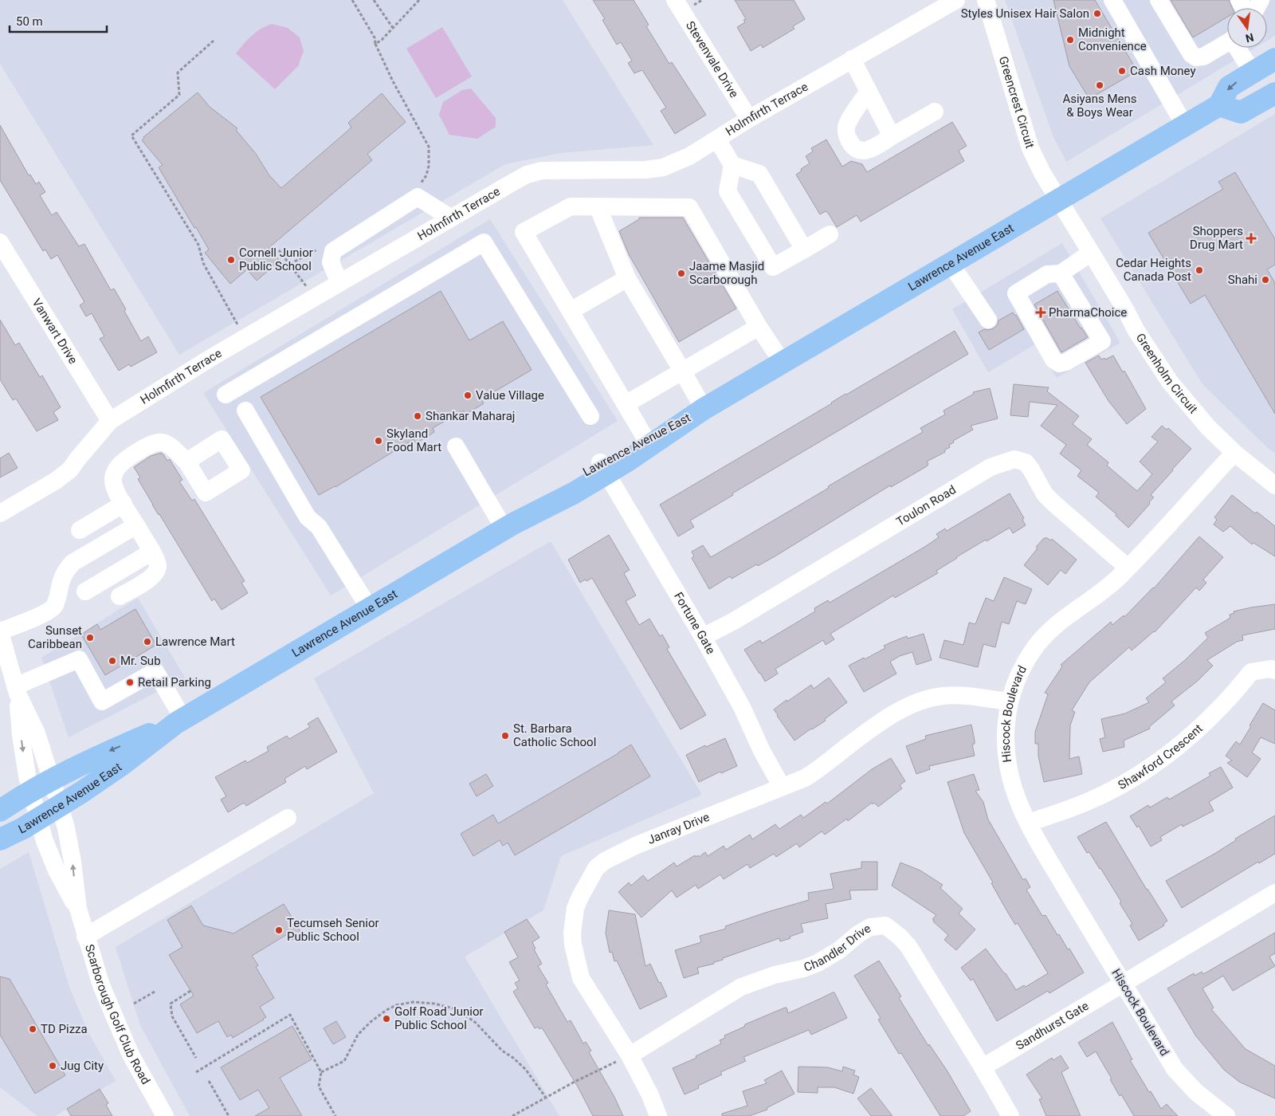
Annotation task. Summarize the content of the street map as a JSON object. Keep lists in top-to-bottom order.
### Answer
{
  "streets": {
    "main road": ["Lawrence Avenue East"],
    "street": [
      "Stevenvale Drive",
      "Greencrest Circuit",
      "Holmfirth Terrace",
      "Vanwart Drive",
      "Greenholm Circuit",
      "Toulon Road",
      "Fortune Gate",
      "Hiscock Boulevard",
      "Shawford Crescent",
      "Janray Drive",
      "Chandler Drive",
      "Scarborough Golf Club Road",
      "Sandhurst Gate"
    ]
  },
  "crossings": [
    ["Stevenvale Drive", "Holmfirth Terrace"],
    ["Greencrest Circuit", "Lawrence Avenue East"],
    ["Greencrest Circuit", "Greenholm Circuit"],
    ["Holmfirth Terrace", "Vanwart Drive"],
    ["Lawrence Avenue East", "Greenholm Circuit"],
    ["Lawrence Avenue East", "Fortune Gate"],
    ["Lawrence Avenue East", "Scarborough Golf Club Road"],
    ["Greenholm Circuit", "Hiscock Boulevard"],
    ["Toulon Road", "Fortune Gate"],
    ["Toulon Road", "Hiscock Boulevard"],
    ["Fortune Gate", "Janray Drive"],
    ["Hiscock Boulevard", "Shawford Crescent"],
    ["Hiscock Boulevard", "Janray Drive"],
    ["Hiscock Boulevard", "Sandhurst Gate"],
    ["Janray Drive", "Chandler Drive"],
    ["Chandler Drive", "Sandhurst Gate"]
  ],
  "places": {
    "other": [
      "Styles Unisex Hair Salon",
      "Midnight Convenience",
      "Cash Money",
      "Asiyans Mens & Boys Wear",
      "Cornell Junior Public School",
      "Cedar Heights Canada Post",
      "Jaame Masjid Scarborough",
      "Shahi",
      "Value Village",
      "Shankar Maharaj",
      "Skyland Food Mart",
      "Sunset Caribbean",
      "Lawrence Mart",
      "Mr. Sub",
      "Retail Parking",
      "St. Barbara Catholic School",
      "Tecumseh Senior Public School",
      "Golf Road Junior Public School",
      "TD Pizza",
      "Jug City"
    ],
    "health": ["Shoppers Drug Mart", "PharmaChoice"]
  },
  "scale_bar": "50 m",
  "north": "bottom"
}
